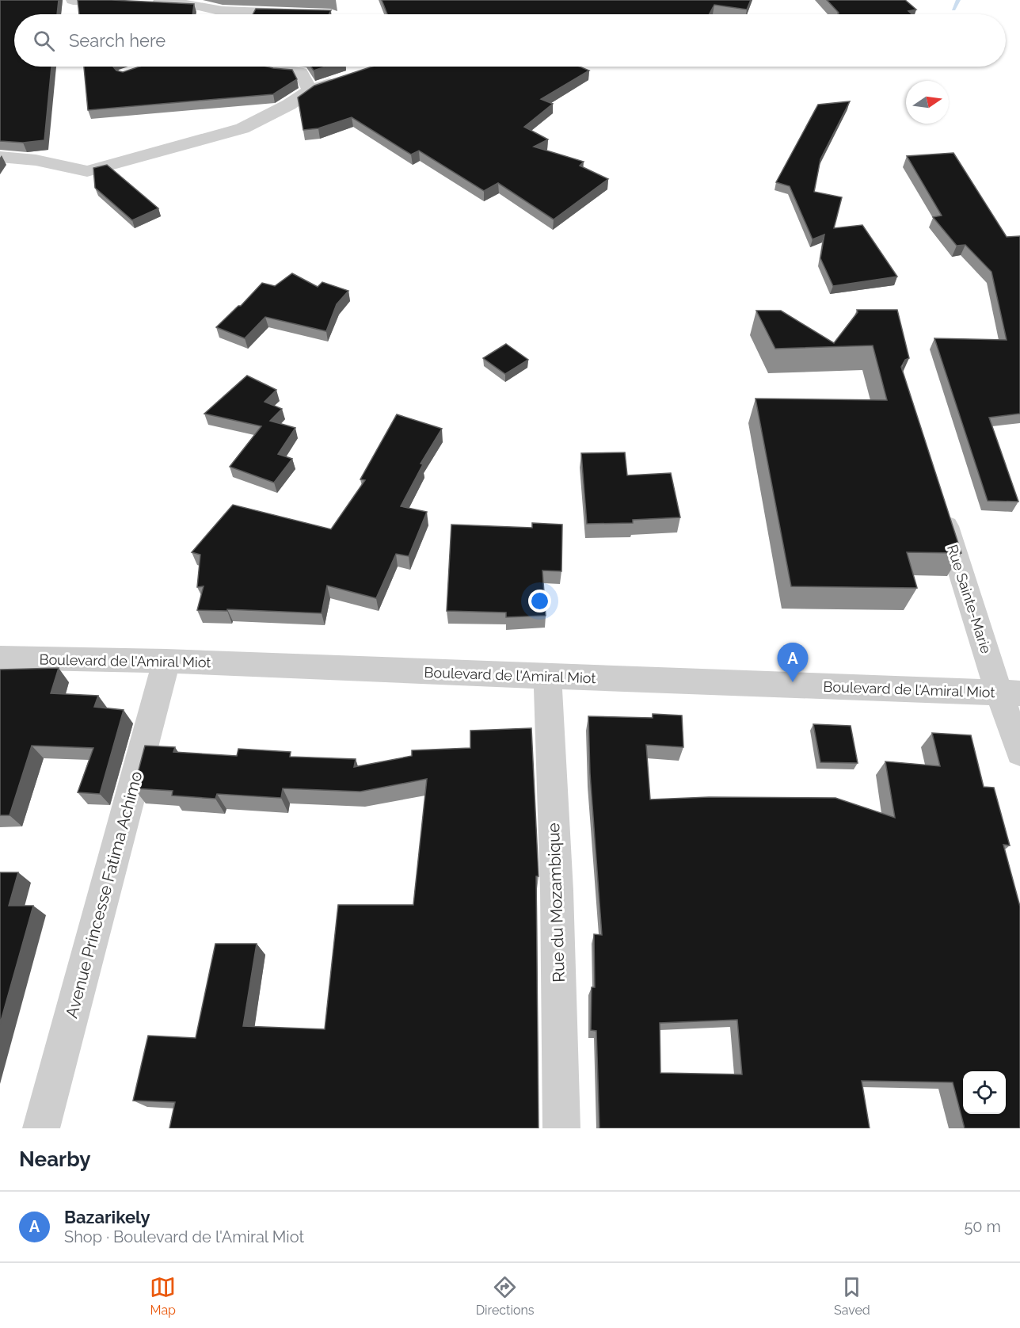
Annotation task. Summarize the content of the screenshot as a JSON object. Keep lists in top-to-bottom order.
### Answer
{
  "streets": {
    "street": [
      "Rue Sainte-Marie",
      "Boulevard de l'Amiral Miot",
      "Avenue Princesse Fatima Achimo",
      "Rue du Mozambique"
    ]
  },
  "crossings": [
    ["Rue Sainte-Marie", "Boulevard de l'Amiral Miot"],
    ["Boulevard de l'Amiral Miot", "Avenue Princesse Fatima Achimo"],
    ["Boulevard de l'Amiral Miot", "Rue du Mozambique"]
  ],
  "north": "right",
  "page": {
    "search": "Search here",
    "pins": "A",
    "heading": "Nearby",
    "list": [
      {
        "mark": "A",
        "name": "Bazarikely",
        "note": "Shop · Boulevard de l'Amiral Miot",
        "value": "50 m"
      }
    ],
    "nav": ["Map", "Directions", "Saved"]
  }
}
